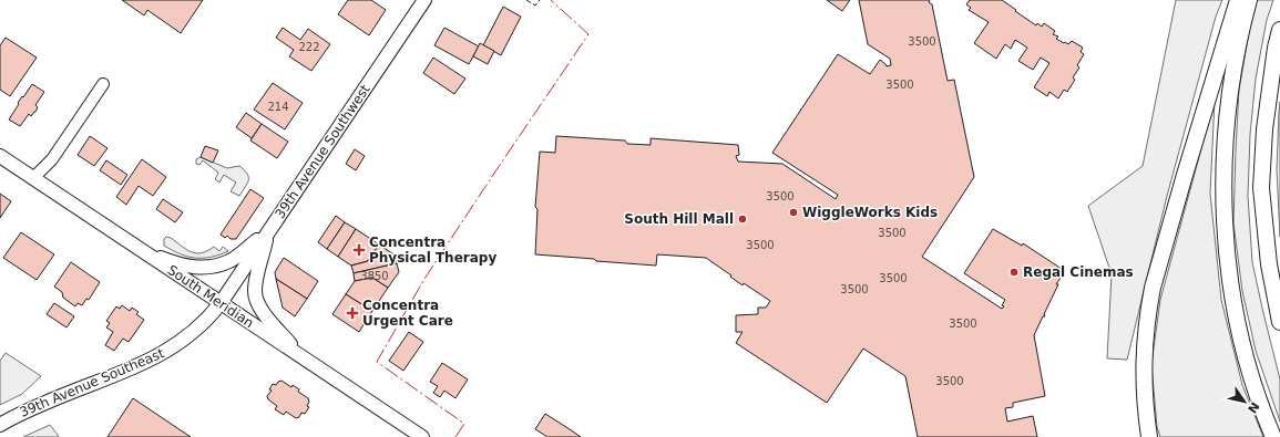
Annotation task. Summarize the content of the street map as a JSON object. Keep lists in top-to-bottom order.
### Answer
{
  "streets": {
    "main road": ["39th Avenue Southwest", "South Meridian", "39th Avenue Southeast"]
  },
  "crossings": [
    ["39th Avenue Southwest", "South Meridian"],
    ["39th Avenue Southwest", "39th Avenue Southeast"],
    ["South Meridian", "39th Avenue Southeast"]
  ],
  "places": {
    "other": ["WiggleWorks Kids", "South Hill Mall", "Regal Cinemas"],
    "health": ["Concentra Physical Therapy", "Concentra Urgent Care"]
  },
  "house_numbers": [
    "3500",
    "222",
    "3500",
    "214",
    "3500",
    "3500",
    "3500",
    "3850",
    "3500",
    "3500",
    "3500",
    "3500"
  ],
  "north": "bottom right"
}
